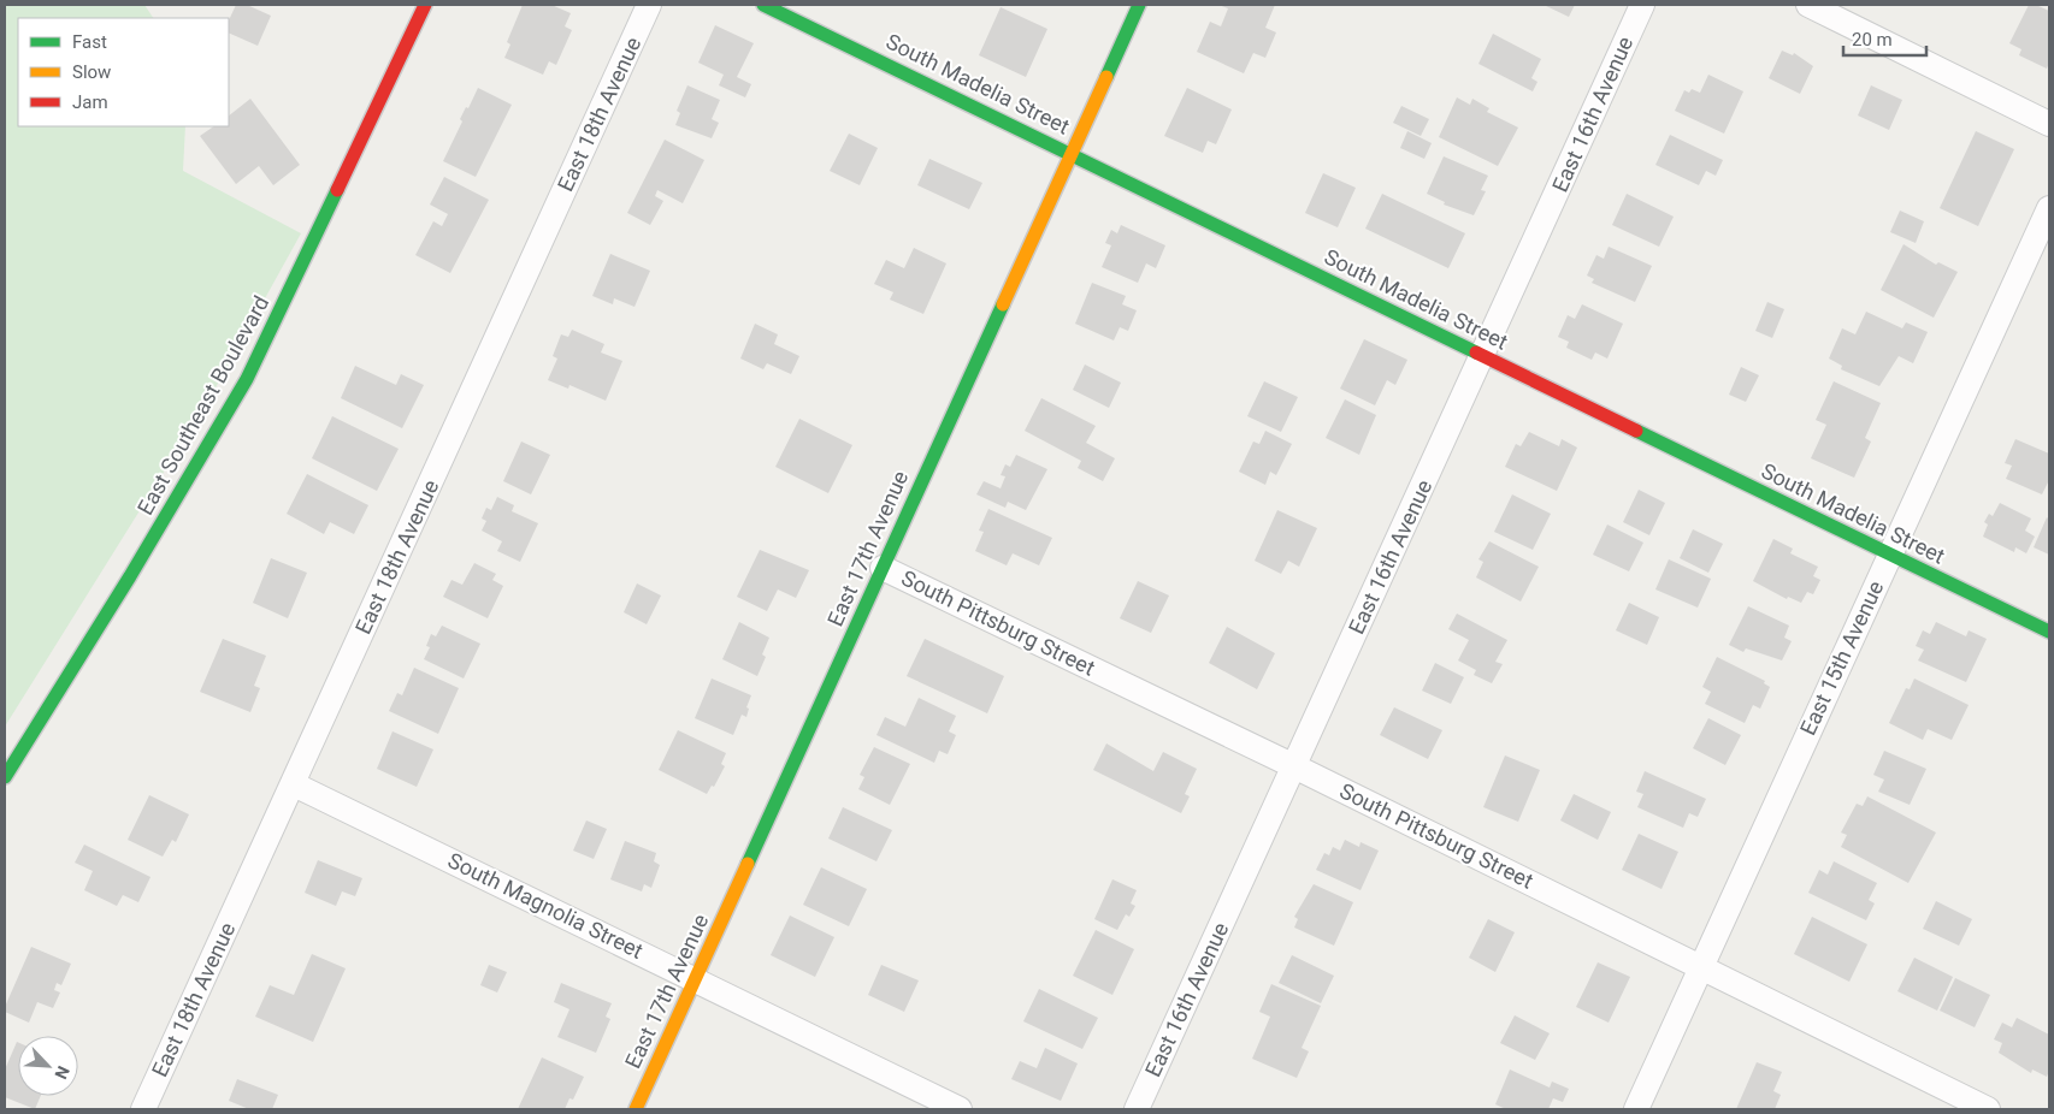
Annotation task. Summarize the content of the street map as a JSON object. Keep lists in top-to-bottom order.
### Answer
{
  "streets": {
    "street": [
      "South Madelia Street",
      "East 18th Avenue",
      "East 16th Avenue",
      "East Southeast Boulevard",
      "East 17th Avenue",
      "South Pittsburg Street",
      "East 15th Avenue",
      "South Magnolia Street"
    ]
  },
  "crossings": [
    ["South Madelia Street", "East 16th Avenue"],
    ["South Madelia Street", "East 17th Avenue"],
    ["South Madelia Street", "East 15th Avenue"],
    ["East 18th Avenue", "South Magnolia Street"],
    ["East 16th Avenue", "South Pittsburg Street"],
    ["East 17th Avenue", "South Pittsburg Street"],
    ["East 17th Avenue", "South Magnolia Street"],
    ["South Pittsburg Street", "East 15th Avenue"]
  ],
  "legend": ["Fast", "Slow", "Jam"],
  "scale_bar": "20 m",
  "north": "bottom right"
}
